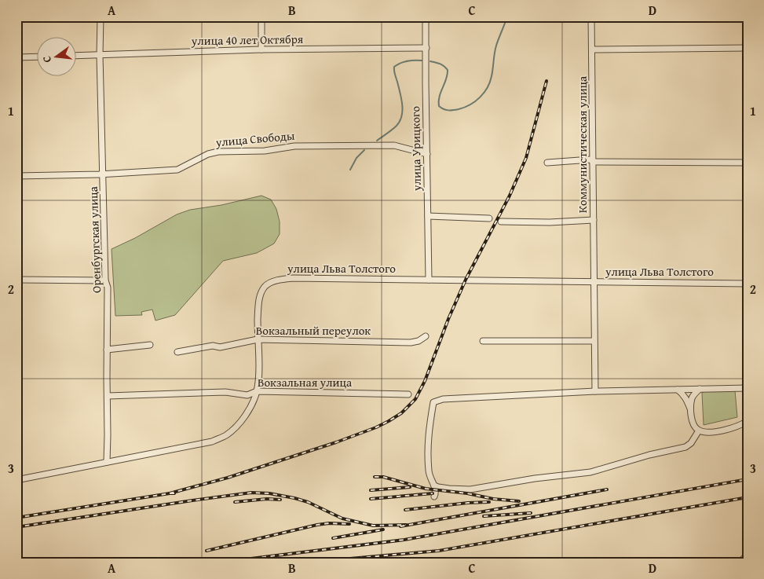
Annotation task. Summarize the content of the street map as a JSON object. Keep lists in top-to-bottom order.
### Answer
{
  "streets": {
    "street": [
      "улица 40 лет Октября",
      "улица Свободы",
      "Коммунистическая улица",
      "улица Урицкого",
      "Оренбургская улица",
      "улица Льва Толстого",
      "Вокзальный переулок",
      "Вокзальная улица"
    ]
  },
  "crossings": [
    ["улица 40 лет Октября", "улица Урицкого"],
    ["улица 40 лет Октября", "Оренбургская улица"],
    ["улица Свободы", "улица Урицкого"],
    ["улица Свободы", "Оренбургская улица"],
    ["Коммунистическая улица", "улица Льва Толстого"],
    ["улица Урицкого", "улица Льва Толстого"],
    ["Оренбургская улица", "улица Льва Толстого"],
    ["Оренбургская улица", "Вокзальная улица"],
    ["улица Льва Толстого", "Вокзальный переулок"],
    ["улица Льва Толстого", "Вокзальная улица"]
  ],
  "north": "left",
  "grid": {
    "columns": [
      "A",
      "B",
      "C",
      "D"
    ],
    "rows": ["1", "2", "3"]
  }
}
